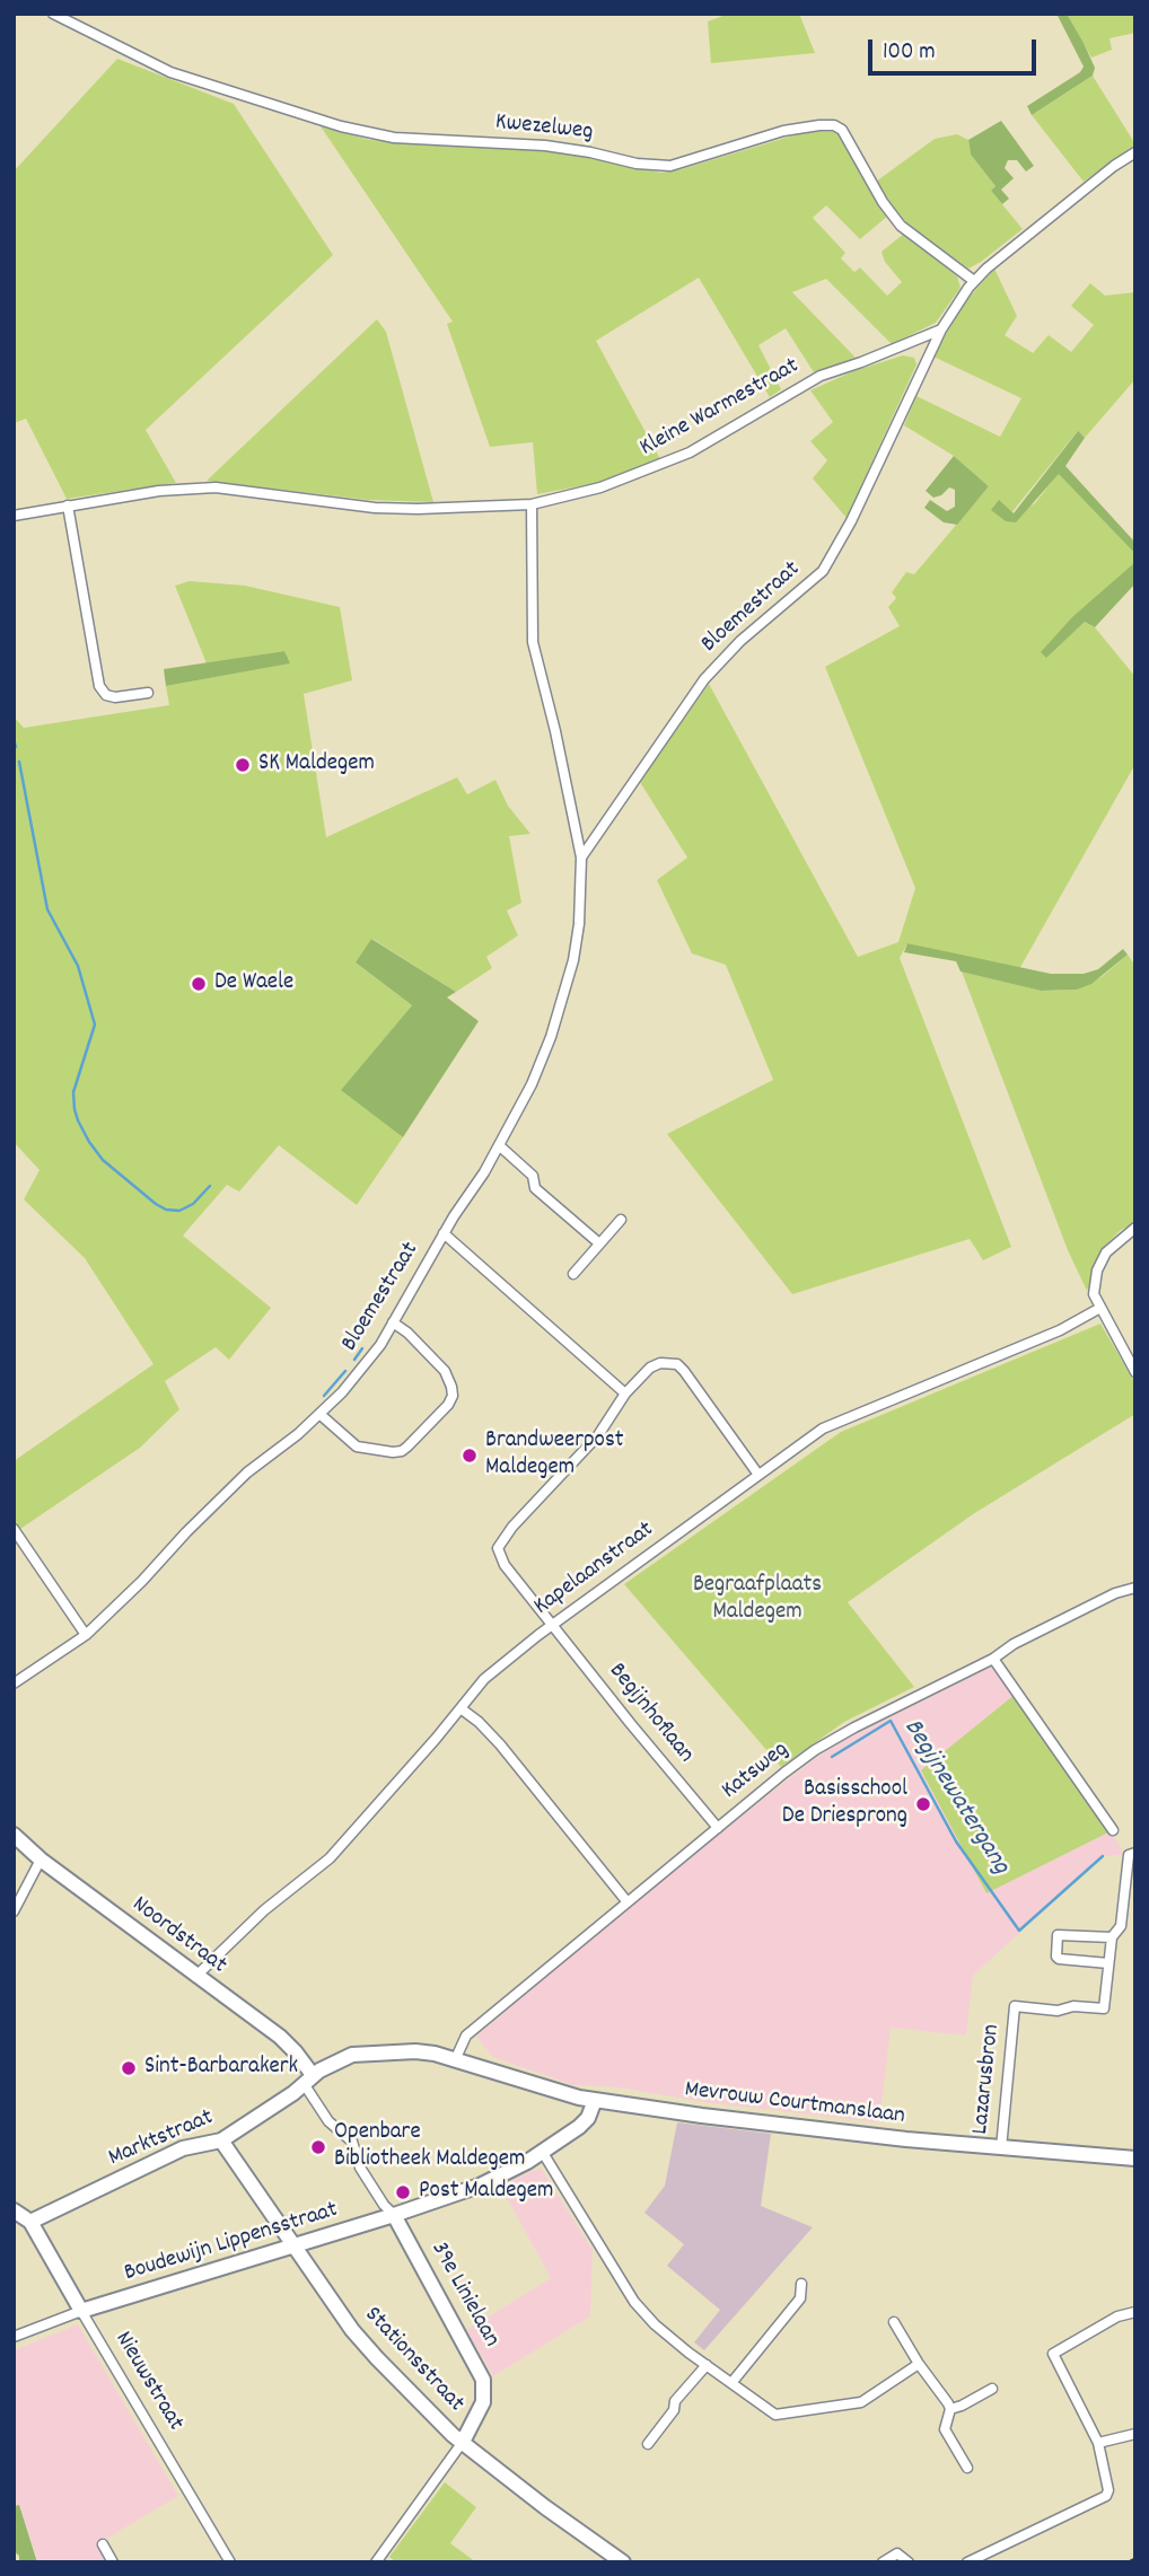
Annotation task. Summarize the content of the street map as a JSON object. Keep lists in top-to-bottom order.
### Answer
{
  "streets": {
    "street": [
      "Kwezelweg",
      "Kleine Warmestraat",
      "Bloemestraat",
      "Kapelaanstraat",
      "Begijnhoflaan",
      "Katsweg",
      "Noordstraat",
      "Lazarusbron",
      "Mevrouw Courtmanslaan",
      "Marktstraat",
      "Boudewijn Lippensstraat",
      "39e Linielaan",
      "Stationsstraat",
      "Nieuwstraat"
    ]
  },
  "crossings": [
    ["Kleine Warmestraat", "Bloemestraat"],
    ["Kapelaanstraat", "Begijnhoflaan"],
    ["Kapelaanstraat", "Noordstraat"],
    ["Begijnhoflaan", "Katsweg"],
    ["Katsweg", "Mevrouw Courtmanslaan"],
    ["Katsweg", "Marktstraat"],
    ["Noordstraat", "Marktstraat"],
    ["Lazarusbron", "Mevrouw Courtmanslaan"],
    ["Mevrouw Courtmanslaan", "Marktstraat"],
    ["Mevrouw Courtmanslaan", "Boudewijn Lippensstraat"],
    ["Marktstraat", "Stationsstraat"],
    ["Marktstraat", "Nieuwstraat"],
    ["Boudewijn Lippensstraat", "39e Linielaan"],
    ["Boudewijn Lippensstraat", "Stationsstraat"],
    ["Boudewijn Lippensstraat", "Nieuwstraat"],
    ["39e Linielaan", "Stationsstraat"]
  ],
  "water": ["Begijnewatergang"],
  "parks": ["Begraafplaats Maldegem"],
  "places": [
    "SK Maldegem",
    "De Waele",
    "Brandweerpost Maldegem",
    "Basisschool De Driesprong",
    "Sint-Barbarakerk",
    "Openbare Bibliotheek Maldegem",
    "Post Maldegem"
  ],
  "scale_bar": "100 m"
}
